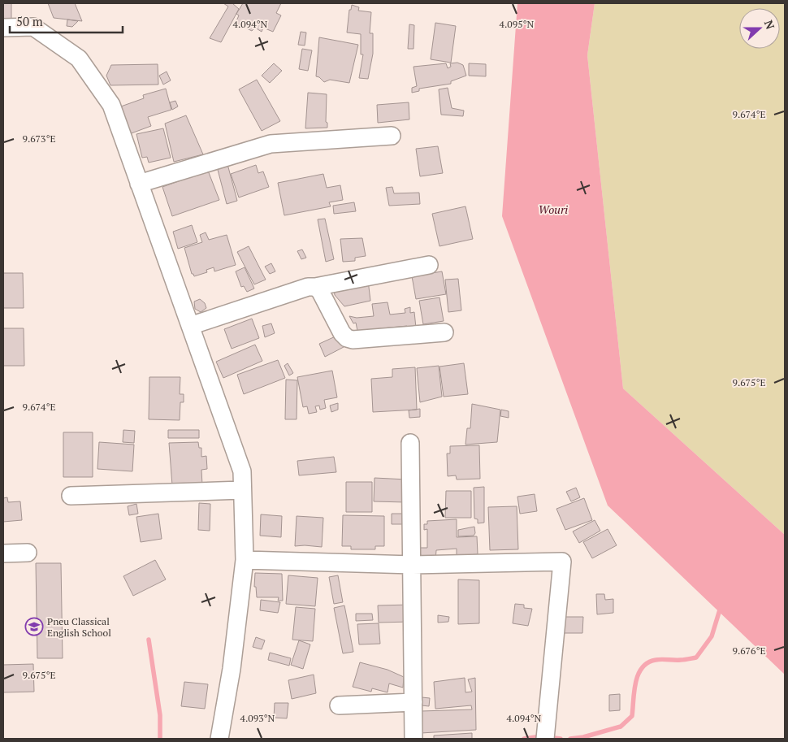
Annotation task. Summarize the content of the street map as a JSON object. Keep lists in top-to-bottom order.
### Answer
{
  "water": ["Wouri"],
  "places": {
    "school or university": ["Pneu Classical English School"]
  },
  "scale_bar": "50 m",
  "north": "right",
  "coordinates": [
    "4.094°N",
    "4.095°N",
    "9.674°E",
    "9.673°E",
    "9.675°E",
    "9.676°E",
    "4.093°N"
  ]
}
